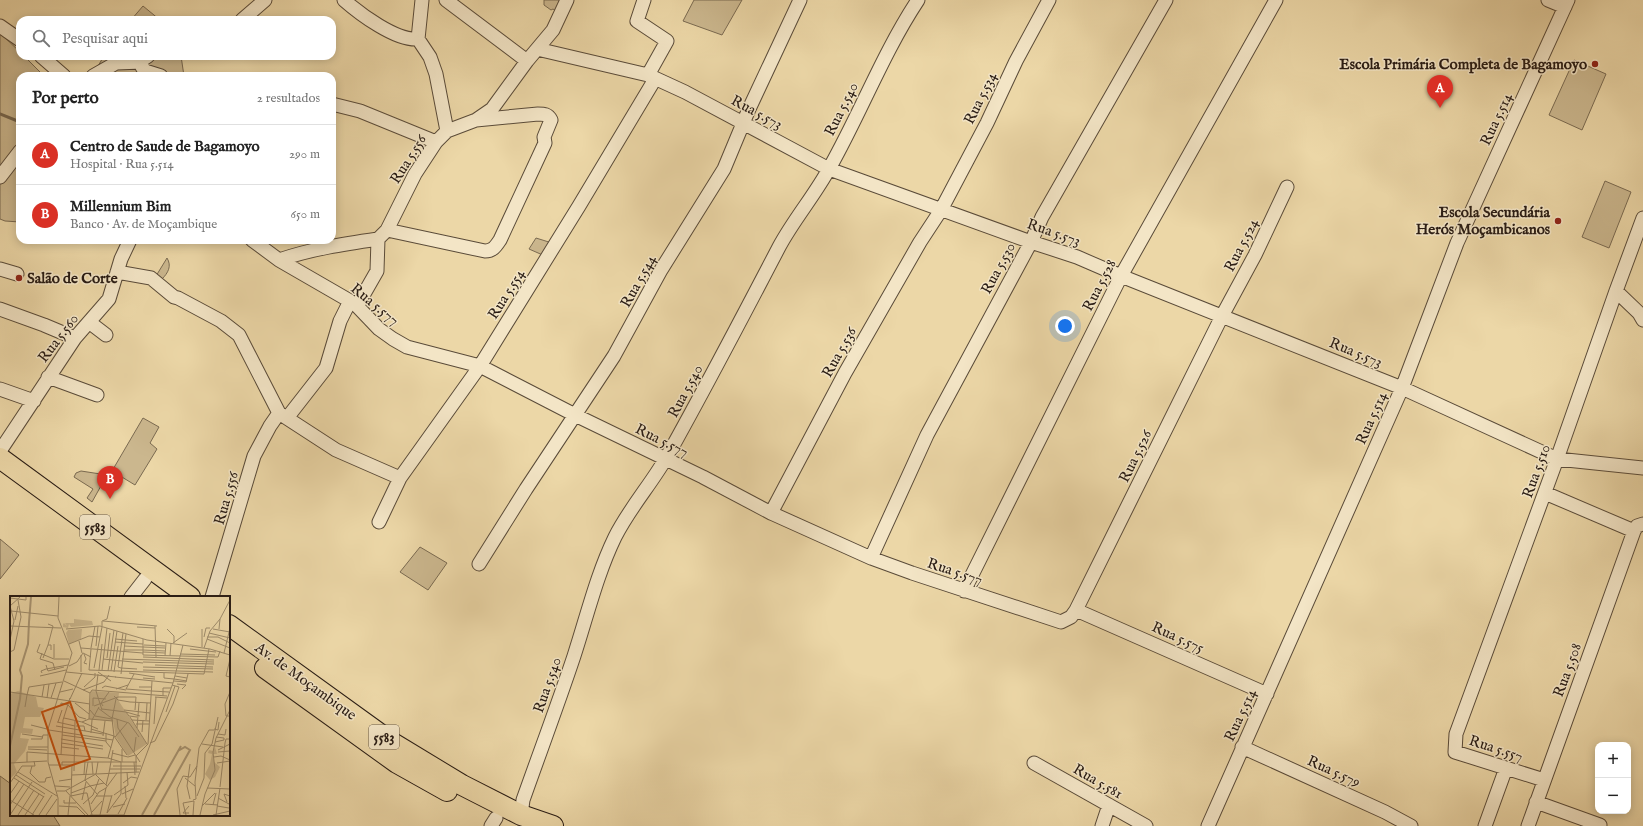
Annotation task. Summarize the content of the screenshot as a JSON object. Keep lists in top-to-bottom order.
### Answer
{
  "streets": {
    "highway": ["5583", "Av. de Moçambique"],
    "street": [
      "Rua 5.534",
      "Rua 5.540",
      "Rua 5.573",
      "Rua 5.514",
      "Rua 5.556",
      "Rua 5.524",
      "Rua 5.530",
      "Rua 5.544",
      "Rua 5.528",
      "Rua 5.554",
      "Rua 5.577",
      "Rua 5.560",
      "Rua 5.536",
      "Rua 5.526",
      "Rua 5.510",
      "Rua 5.575",
      "Rua 5.508",
      "Rua 5.557",
      "Rua 5.579",
      "Rua 5.581"
    ]
  },
  "crossings": [
    ["Rua 5.534", "Rua 5.573"],
    ["Rua 5.534", "Rua 5.536"],
    ["Rua 5.540", "Rua 5.573"],
    ["Rua 5.540", "Rua 5.577"],
    ["Rua 5.540", "Av. de Moçambique"],
    ["Rua 5.573", "Rua 5.514"],
    ["Rua 5.573", "Rua 5.556"],
    ["Rua 5.573", "Rua 5.524"],
    ["Rua 5.573", "Rua 5.530"],
    ["Rua 5.573", "Rua 5.544"],
    ["Rua 5.573", "Rua 5.528"],
    ["Rua 5.573", "Rua 5.554"],
    ["Rua 5.573", "Rua 5.536"],
    ["Rua 5.573", "Rua 5.526"],
    ["Rua 5.573", "Rua 5.510"],
    ["Rua 5.514", "Rua 5.575"],
    ["Rua 5.514", "Rua 5.579"],
    ["Rua 5.556", "Rua 5.577"],
    ["Rua 5.524", "Rua 5.526"],
    ["Rua 5.530", "Rua 5.577"],
    ["Rua 5.544", "Rua 5.577"],
    ["Rua 5.528", "Rua 5.577"],
    ["Rua 5.554", "Rua 5.577"],
    ["Rua 5.577", "Rua 5.536"],
    ["Rua 5.577", "Rua 5.526"],
    ["Rua 5.577", "Rua 5.575"],
    ["Rua 5.526", "Rua 5.575"],
    ["Rua 5.510", "Rua 5.557"],
    ["Rua 5.508", "Rua 5.557"]
  ],
  "places": ["Escola Primária Completa de Bagamoyo", "Escola Secundária Herós Moçambicanos", "Salão de Corte"],
  "page": {
    "search": "Pesquisar aqui",
    "heading": ["Por perto", "2 resultados"],
    "pins": ["A", "B"],
    "list": [
      {
        "mark": "A",
        "name": "Centro de Saude de Bagamoyo",
        "note": "Hospital · Rua 5.514",
        "value": "290 m"
      },
      {
        "mark": "B",
        "name": "Millennium Bim",
        "note": "Banco · Av. de Moçambique",
        "value": "650 m"
      }
    ],
    "map_buttons": ["+", "−"]
  }
}
